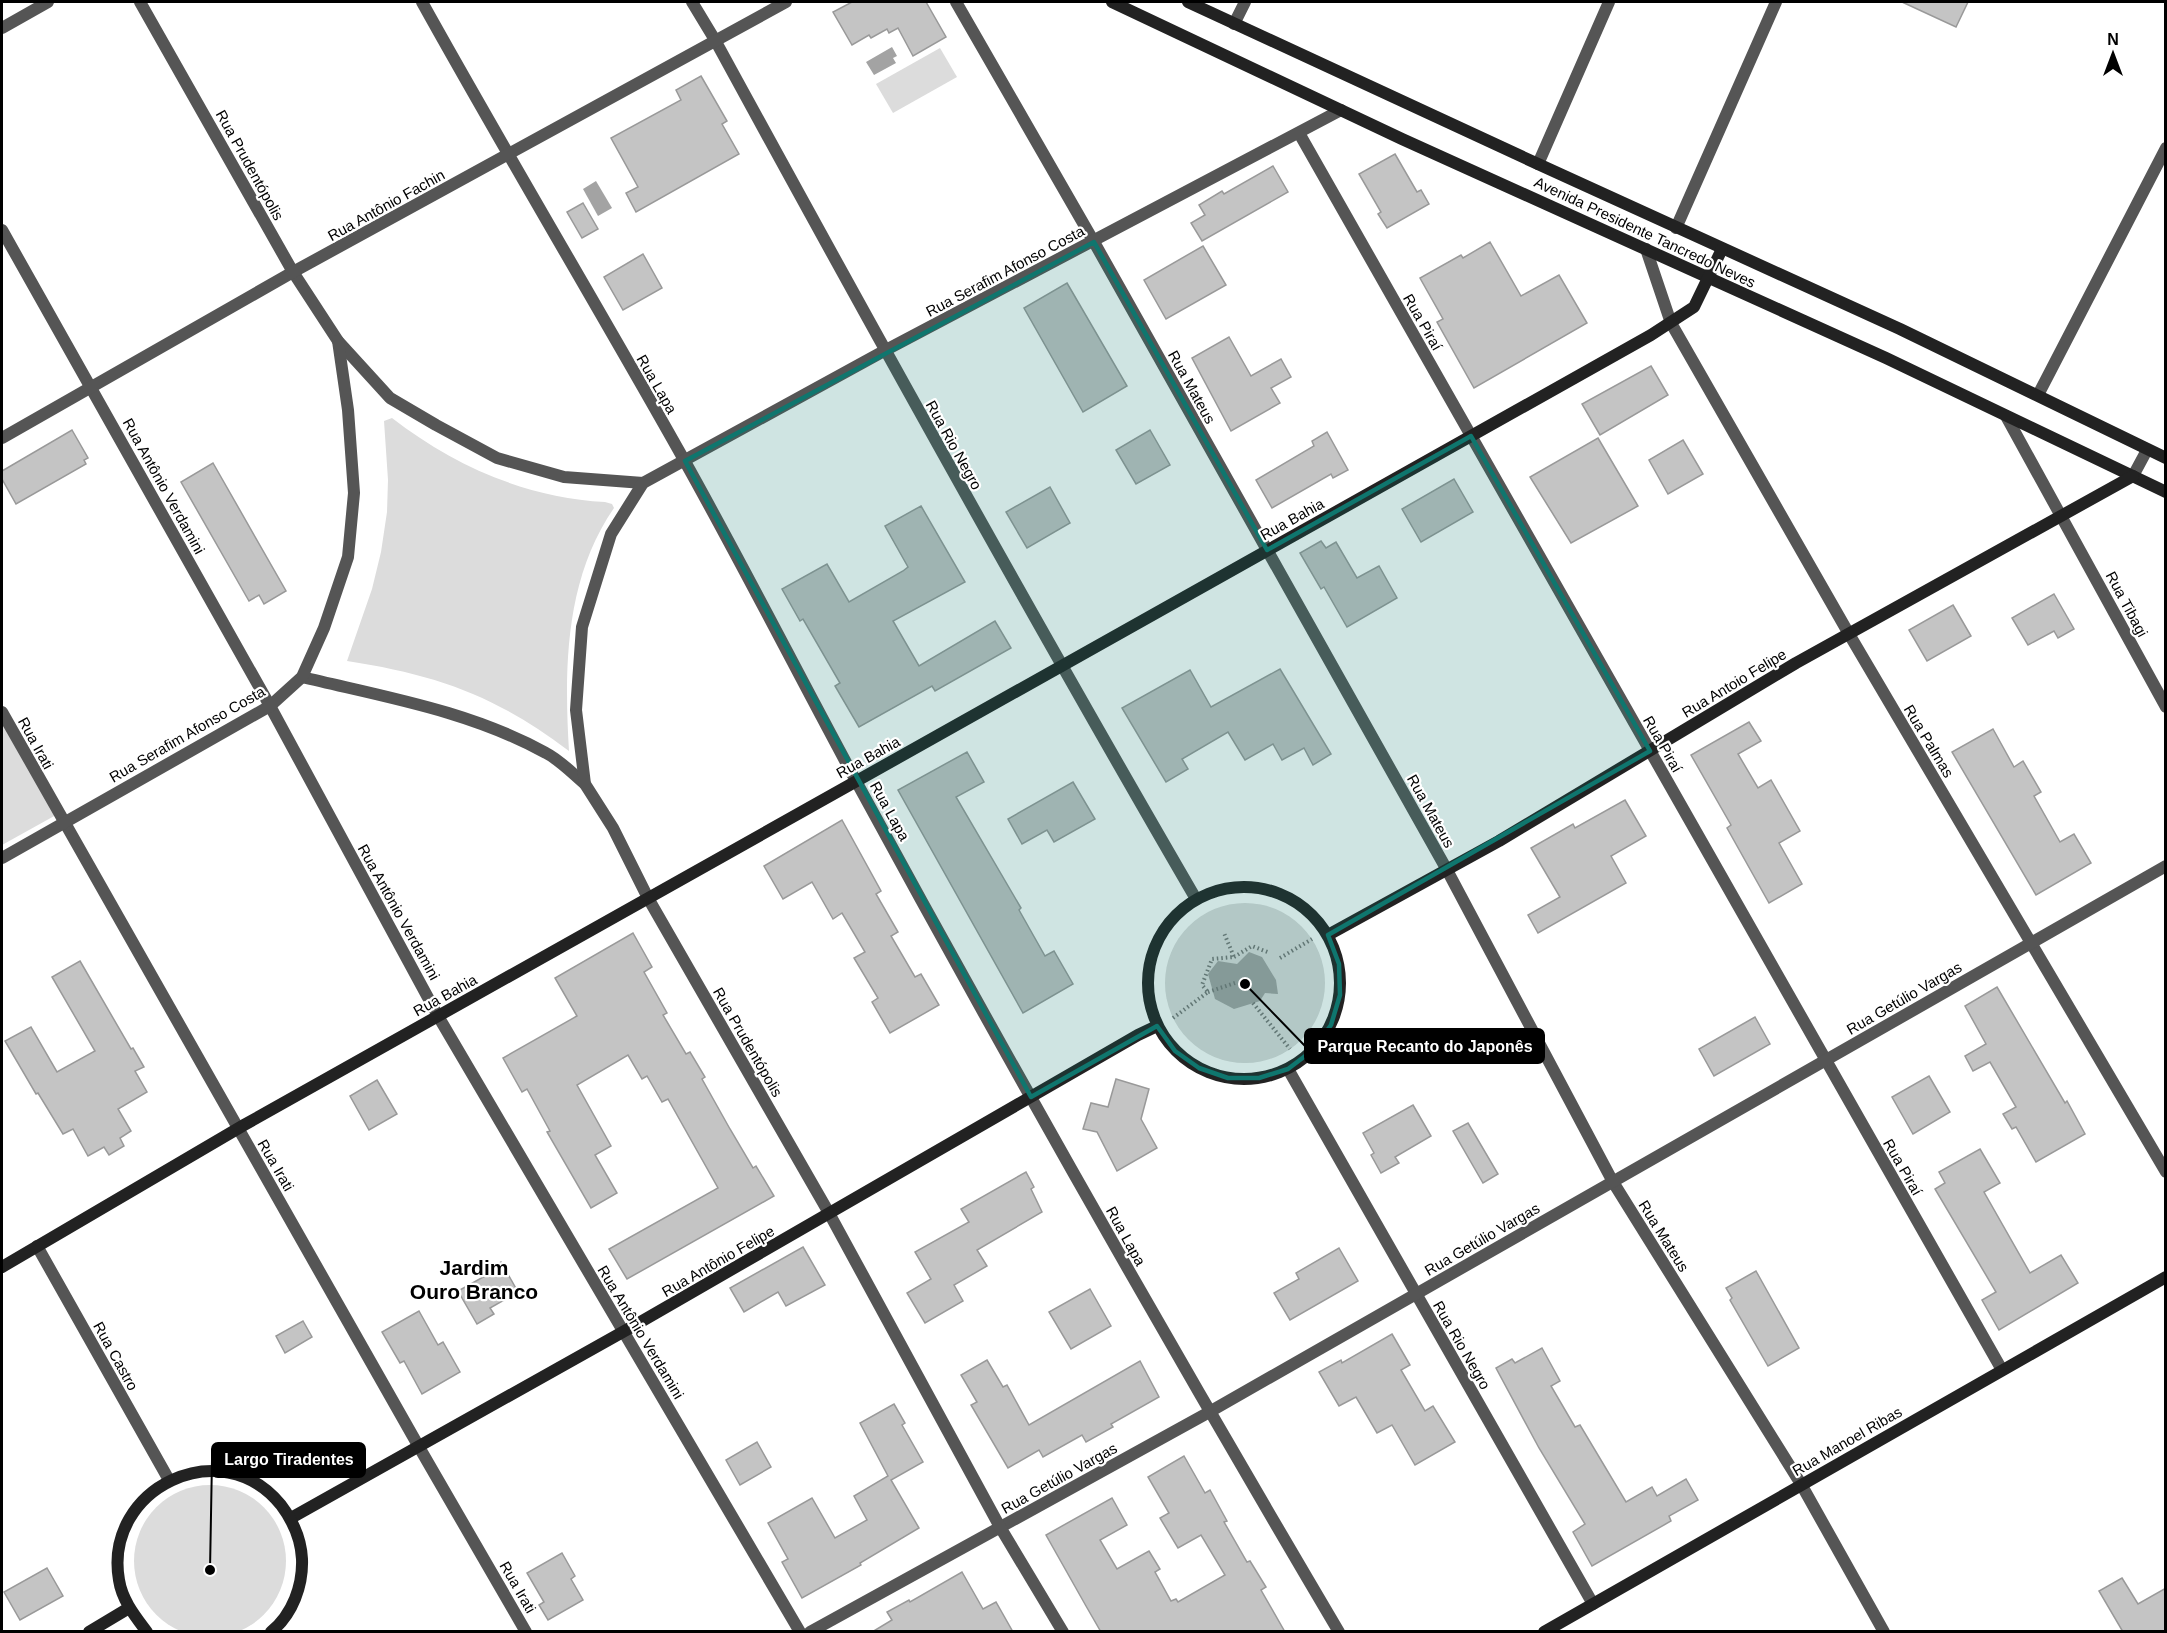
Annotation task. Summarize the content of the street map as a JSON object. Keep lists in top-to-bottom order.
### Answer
{
  "streets": {
    "street": [
      "Rua Prudentópolis",
      "Rua Antônio Fachin",
      "Avenida Presidente Tancredo Neves",
      "Rua Serafim Afonso Costa",
      "Rua Piraí",
      "Rua Lapa",
      "Rua Mateus",
      "Rua Rio Negro",
      "Rua Antônio Verdamini",
      "Rua Bahia",
      "Rua Tibagi",
      "Rua Antoio Felipe",
      "Rua Palmas",
      "Rua Irati",
      "Rua Getúlio Vargas",
      "Rua Antônio Felipe",
      "Rua Castro",
      "Rua Manoel Ribas"
    ]
  },
  "crossings": [
    ["Rua Prudentópolis", "Rua Antônio Fachin"],
    ["Rua Prudentópolis", "Rua Serafim Afonso Costa"],
    ["Rua Prudentópolis", "Rua Bahia"],
    ["Rua Prudentópolis", "Rua Getúlio Vargas"],
    ["Rua Prudentópolis", "Rua Antônio Felipe"],
    ["Rua Antônio Fachin", "Rua Lapa"],
    ["Rua Antônio Fachin", "Rua Rio Negro"],
    ["Rua Antônio Fachin", "Rua Antônio Verdamini"],
    ["Avenida Presidente Tancredo Neves", "Rua Serafim Afonso Costa"],
    ["Avenida Presidente Tancredo Neves", "Rua Bahia"],
    ["Avenida Presidente Tancredo Neves", "Rua Tibagi"],
    ["Avenida Presidente Tancredo Neves", "Rua Antoio Felipe"],
    ["Avenida Presidente Tancredo Neves", "Rua Palmas"],
    ["Rua Serafim Afonso Costa", "Rua Piraí"],
    ["Rua Serafim Afonso Costa", "Rua Lapa"],
    ["Rua Serafim Afonso Costa", "Rua Mateus"],
    ["Rua Serafim Afonso Costa", "Rua Rio Negro"],
    ["Rua Serafim Afonso Costa", "Rua Antônio Verdamini"],
    ["Rua Serafim Afonso Costa", "Rua Irati"],
    ["Rua Piraí", "Rua Bahia"],
    ["Rua Piraí", "Rua Antoio Felipe"],
    ["Rua Piraí", "Rua Getúlio Vargas"],
    ["Rua Piraí", "Rua Manoel Ribas"],
    ["Rua Lapa", "Rua Bahia"],
    ["Rua Lapa", "Rua Getúlio Vargas"],
    ["Rua Lapa", "Rua Antônio Felipe"],
    ["Rua Mateus", "Rua Bahia"],
    ["Rua Mateus", "Rua Antoio Felipe"],
    ["Rua Mateus", "Rua Getúlio Vargas"],
    ["Rua Mateus", "Rua Manoel Ribas"],
    ["Rua Rio Negro", "Rua Bahia"],
    ["Rua Rio Negro", "Rua Antoio Felipe"],
    ["Rua Rio Negro", "Rua Getúlio Vargas"],
    ["Rua Rio Negro", "Rua Antônio Felipe"],
    ["Rua Rio Negro", "Rua Manoel Ribas"],
    ["Rua Antônio Verdamini", "Rua Bahia"],
    ["Rua Antônio Verdamini", "Rua Antônio Felipe"],
    ["Rua Bahia", "Rua Palmas"],
    ["Rua Bahia", "Rua Irati"],
    ["Rua Bahia", "Rua Castro"],
    ["Rua Tibagi", "Rua Antoio Felipe"],
    ["Rua Antoio Felipe", "Rua Palmas"],
    ["Rua Antoio Felipe", "Rua Antônio Felipe"],
    ["Rua Palmas", "Rua Getúlio Vargas"],
    ["Rua Irati", "Rua Antônio Felipe"]
  ],
  "districts": ["Jardim Ouro Branco"],
  "places": ["Parque Recanto do Japonês", "Largo Tiradentes"],
  "north": "top"
}
